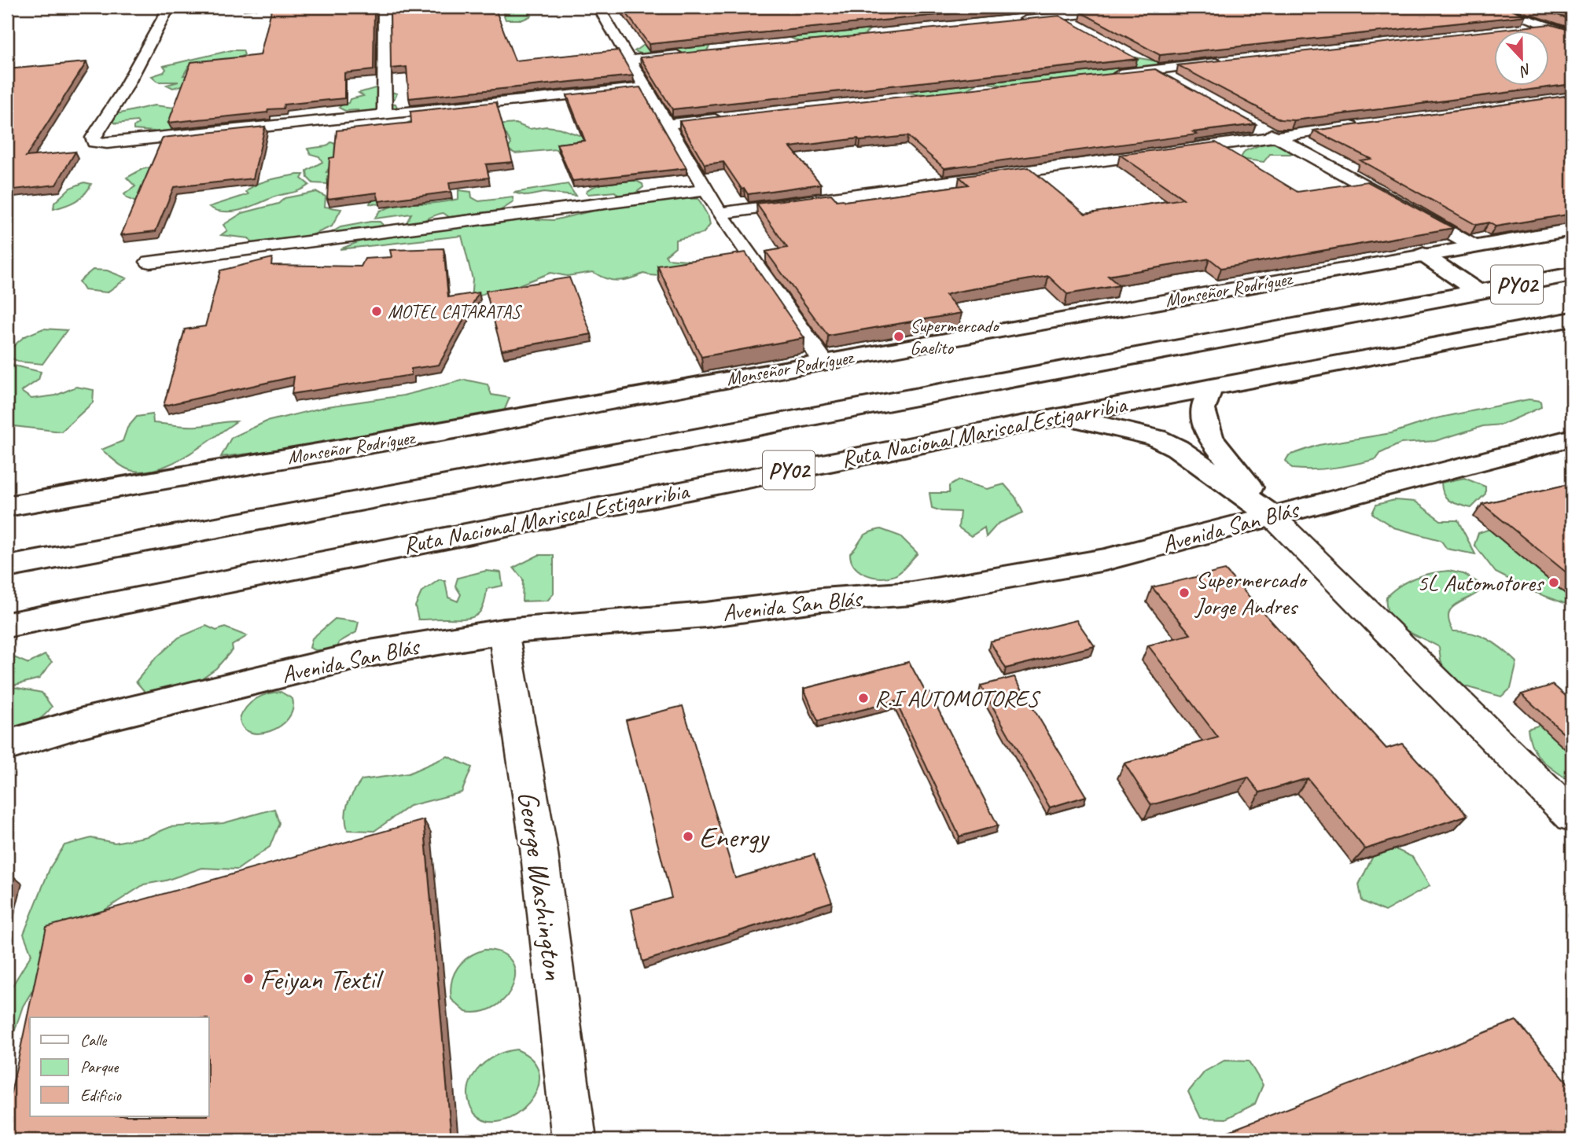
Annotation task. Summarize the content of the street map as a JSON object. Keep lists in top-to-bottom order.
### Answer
{
  "streets": {
    "main road": [
      "PY02",
      "Monseñor Rodríguez",
      "Ruta Nacional Mariscal Estigarribia",
      "Avenida San Blás"
    ],
    "street": ["George Washington"]
  },
  "crossings": [
    ["Avenida San Blás", "George Washington"]
  ],
  "places": [
    "MOTEL CATARATAS",
    "Supermercado Gaelito",
    "5L Automotores",
    "Supermercado Jorge Andres",
    "R.I AUTOMOTORES",
    "Energy",
    "Feiyan Textil"
  ],
  "legend": ["Calle", "Parque", "Edificio"],
  "north": "bottom"
}
